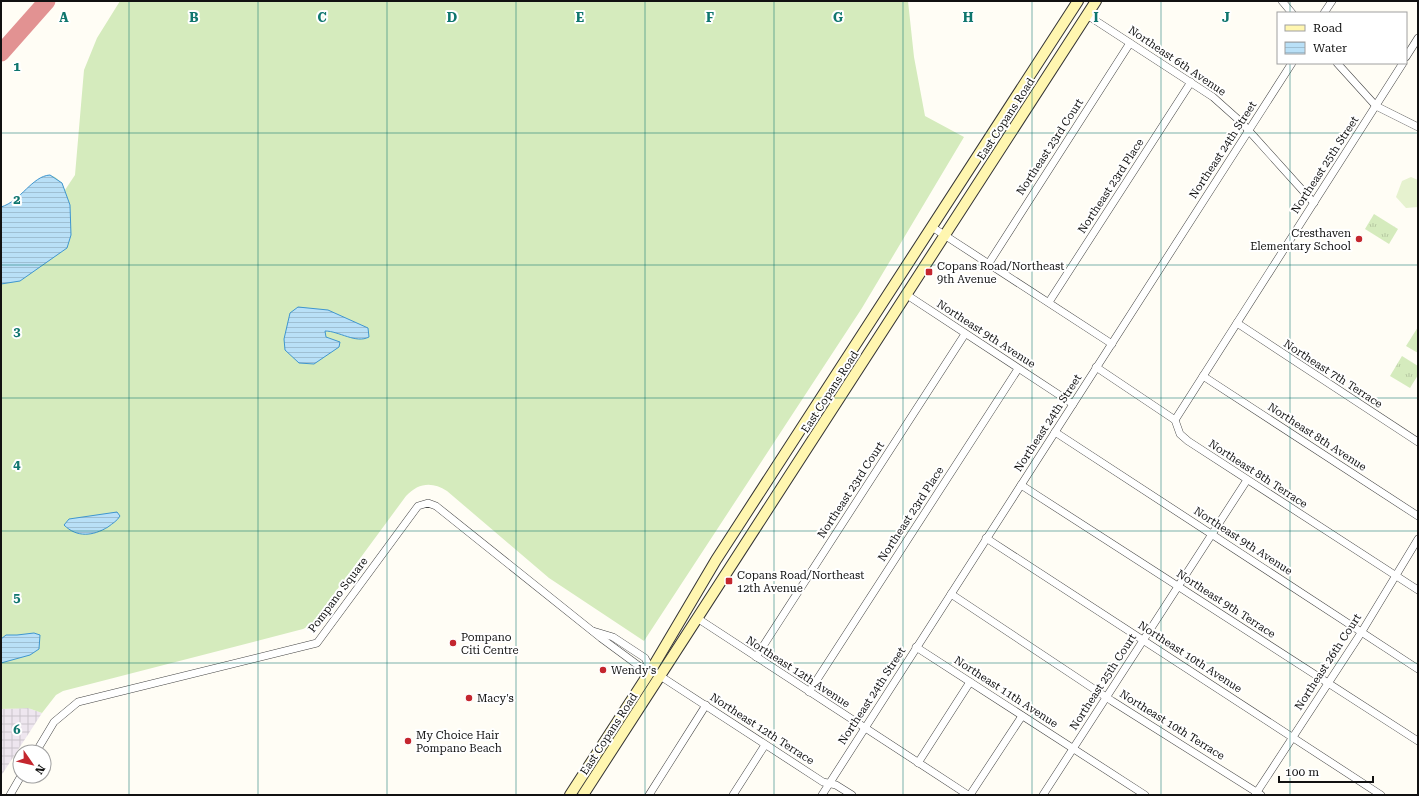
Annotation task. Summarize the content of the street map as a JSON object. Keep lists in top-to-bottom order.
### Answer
{
  "streets": {
    "main road": ["East Copans Road"],
    "street": [
      "Northeast 6th Avenue",
      "Northeast 23rd Court",
      "Northeast 24th Street",
      "Northeast 25th Street",
      "Northeast 23rd Place",
      "Northeast 9th Avenue",
      "Northeast 7th Terrace",
      "Northeast 8th Avenue",
      "Northeast 8th Terrace",
      "Pompano Square",
      "Northeast 9th Terrace",
      "Northeast 10th Avenue",
      "Northeast 26th Court",
      "Northeast 12th Avenue",
      "Northeast 25th Court",
      "Northeast 11th Avenue",
      "Northeast 10th Terrace",
      "Northeast 12th Terrace"
    ]
  },
  "crossings": [
    ["Northeast 6th Avenue", "East Copans Road"],
    ["Northeast 6th Avenue", "Northeast 23rd Court"],
    ["Northeast 6th Avenue", "Northeast 24th Street"],
    ["Northeast 6th Avenue", "Northeast 25th Street"],
    ["Northeast 6th Avenue", "Northeast 23rd Place"],
    ["East Copans Road", "Northeast 9th Avenue"],
    ["East Copans Road", "Pompano Square"],
    ["East Copans Road", "Northeast 12th Avenue"],
    ["East Copans Road", "Northeast 12th Terrace"],
    ["Northeast 23rd Court", "Northeast 9th Avenue"],
    ["Northeast 23rd Court", "Northeast 12th Avenue"],
    ["Northeast 24th Street", "Northeast 9th Avenue"],
    ["Northeast 24th Street", "Northeast 8th Terrace"],
    ["Northeast 24th Street", "Northeast 9th Terrace"],
    ["Northeast 24th Street", "Northeast 10th Avenue"],
    ["Northeast 24th Street", "Northeast 12th Avenue"],
    ["Northeast 24th Street", "Northeast 11th Avenue"],
    ["Northeast 24th Street", "Northeast 10th Terrace"],
    ["Northeast 24th Street", "Northeast 12th Terrace"],
    ["Northeast 25th Street", "Northeast 7th Terrace"],
    ["Northeast 25th Street", "Northeast 8th Avenue"],
    ["Northeast 25th Street", "Northeast 8th Terrace"],
    ["Northeast 23rd Place", "Northeast 9th Avenue"],
    ["Northeast 23rd Place", "Northeast 12th Avenue"],
    ["Northeast 9th Avenue", "Northeast 26th Court"],
    ["Northeast 9th Avenue", "Northeast 25th Court"],
    ["Northeast 8th Terrace", "Northeast 26th Court"],
    ["Northeast 8th Terrace", "Northeast 25th Court"],
    ["Pompano Square", "Northeast 12th Terrace"],
    ["Northeast 9th Terrace", "Northeast 26th Court"],
    ["Northeast 9th Terrace", "Northeast 25th Court"],
    ["Northeast 10th Avenue", "Northeast 26th Court"],
    ["Northeast 10th Avenue", "Northeast 25th Court"],
    ["Northeast 26th Court", "Northeast 10th Terrace"],
    ["Northeast 25th Court", "Northeast 11th Avenue"],
    ["Northeast 25th Court", "Northeast 10th Terrace"]
  ],
  "places": {
    "other": [
      "Cresthaven Elementary School",
      "Pompano Citi Centre",
      "Wendy's",
      "Macy's",
      "My Choice Hair Pompano Beach"
    ],
    "transit": ["Copans Road/Northeast 9th Avenue", "Copans Road/Northeast 12th Avenue"]
  },
  "legend": ["Road", "Water"],
  "scale_bar": "100 m",
  "north": "bottom right",
  "grid": {
    "columns": [
      "A",
      "B",
      "C",
      "D",
      "E",
      "F",
      "G",
      "H",
      "I",
      "J"
    ],
    "rows": [
      "1",
      "2",
      "3",
      "4",
      "5",
      "6"
    ]
  }
}
